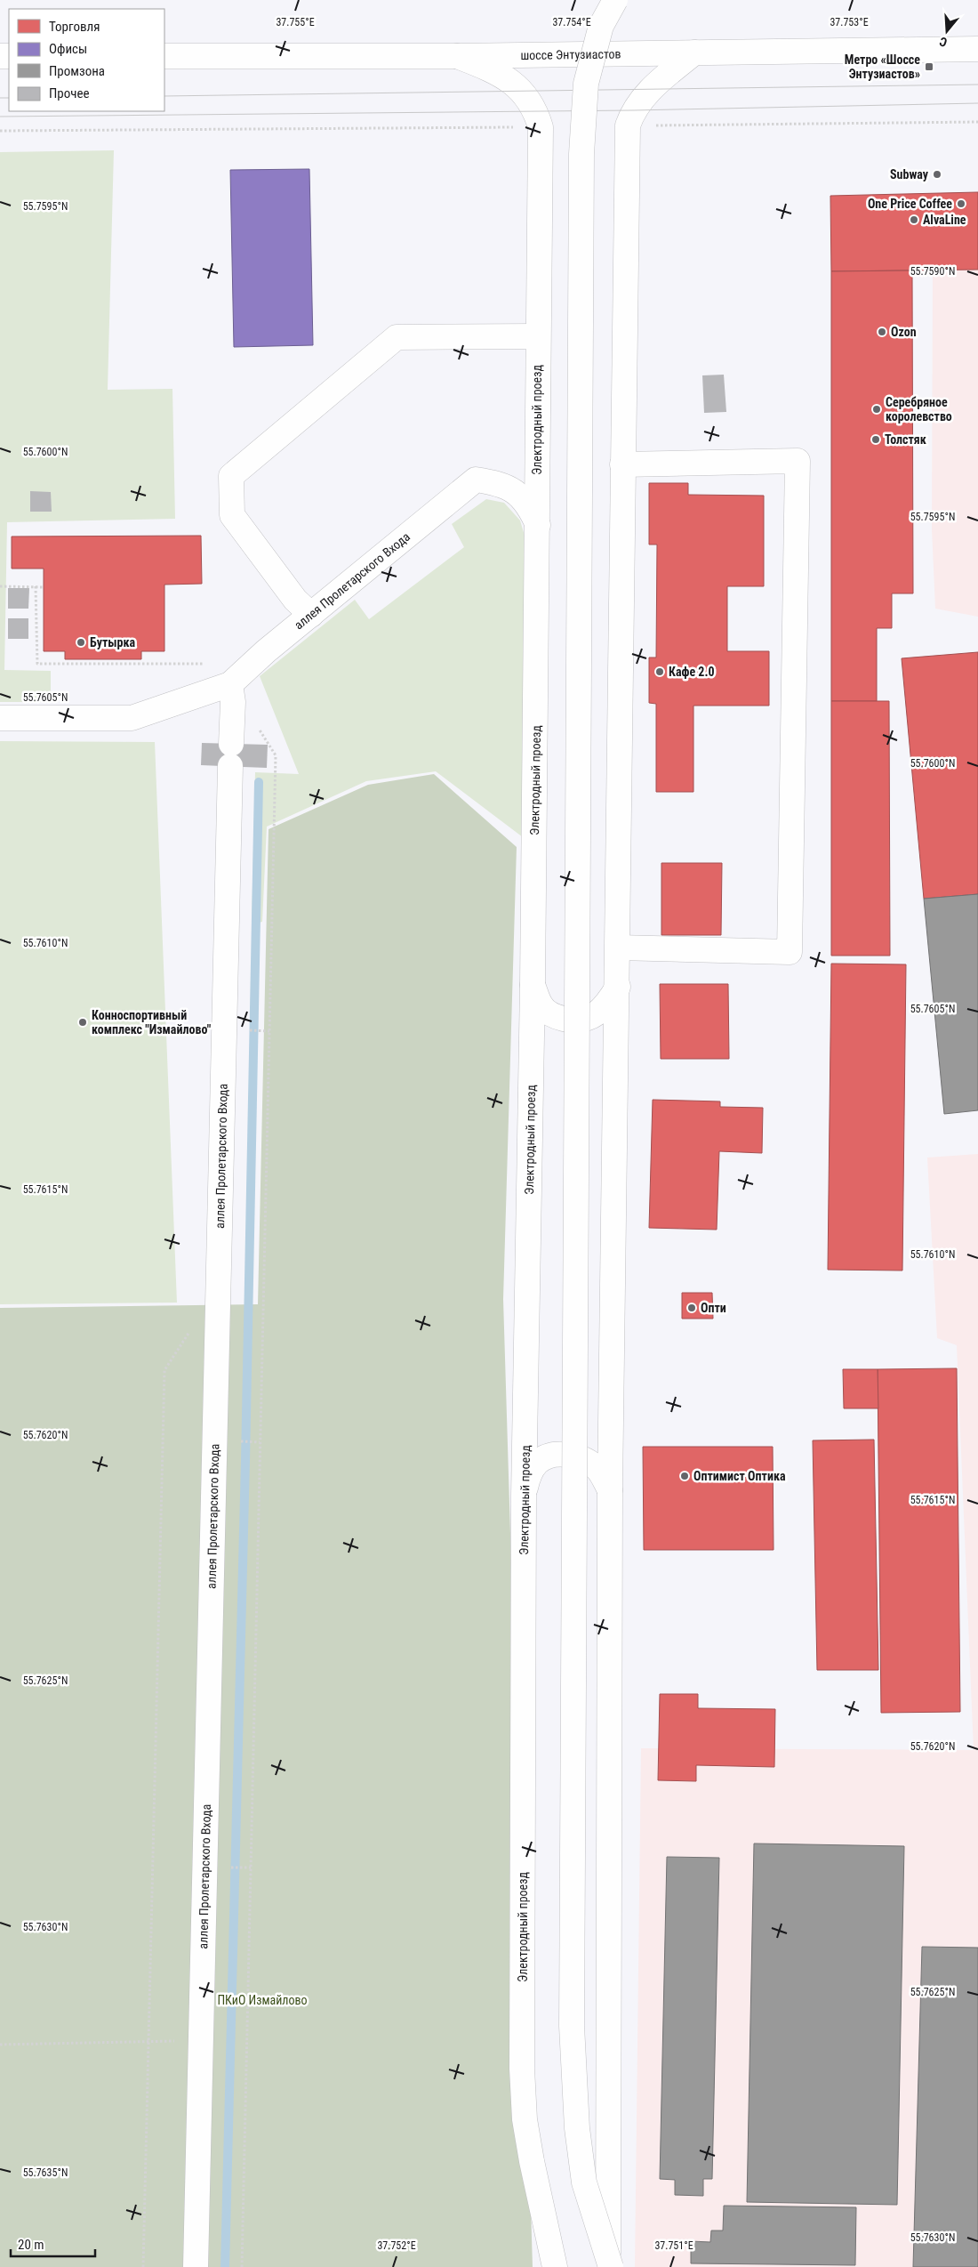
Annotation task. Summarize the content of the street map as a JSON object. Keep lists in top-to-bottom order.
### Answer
{
  "streets": {
    "street": ["шоссе Энтузиастов", "Электродный проезд", "аллея Пролетарского Входа"]
  },
  "crossings": [
    ["шоссе Энтузиастов", "Электродный проезд"],
    ["Электродный проезд", "аллея Пролетарского Входа"]
  ],
  "parks": ["ПКиО Измайлово"],
  "places": {
    "transit": ["Метро «Шоссе Энтузиастов»"],
    "other": [
      "Subway",
      "One Price Coffee",
      "AlvaLine",
      "Ozon",
      "Серебряное королевство",
      "Толстяк",
      "Бутырка",
      "Кафе 2.0",
      "Конноспортивный комплекс \"Измайлово\"",
      "Опти",
      "Оптимист Оптика"
    ]
  },
  "legend": [
    "Торговля",
    "Офисы",
    "Промзона",
    "Прочее"
  ],
  "scale_bar": "20 m",
  "north": "bottom",
  "coordinates": [
    "37.755°E",
    "37.754°E",
    "37.753°E",
    "55.7595°N",
    "55.7590°N",
    "55.7600°N",
    "55.7605°N",
    "55.7610°N",
    "55.7615°N",
    "55.7620°N",
    "55.7625°N",
    "55.7630°N",
    "55.7635°N",
    "37.752°E",
    "37.751°E"
  ]
}
